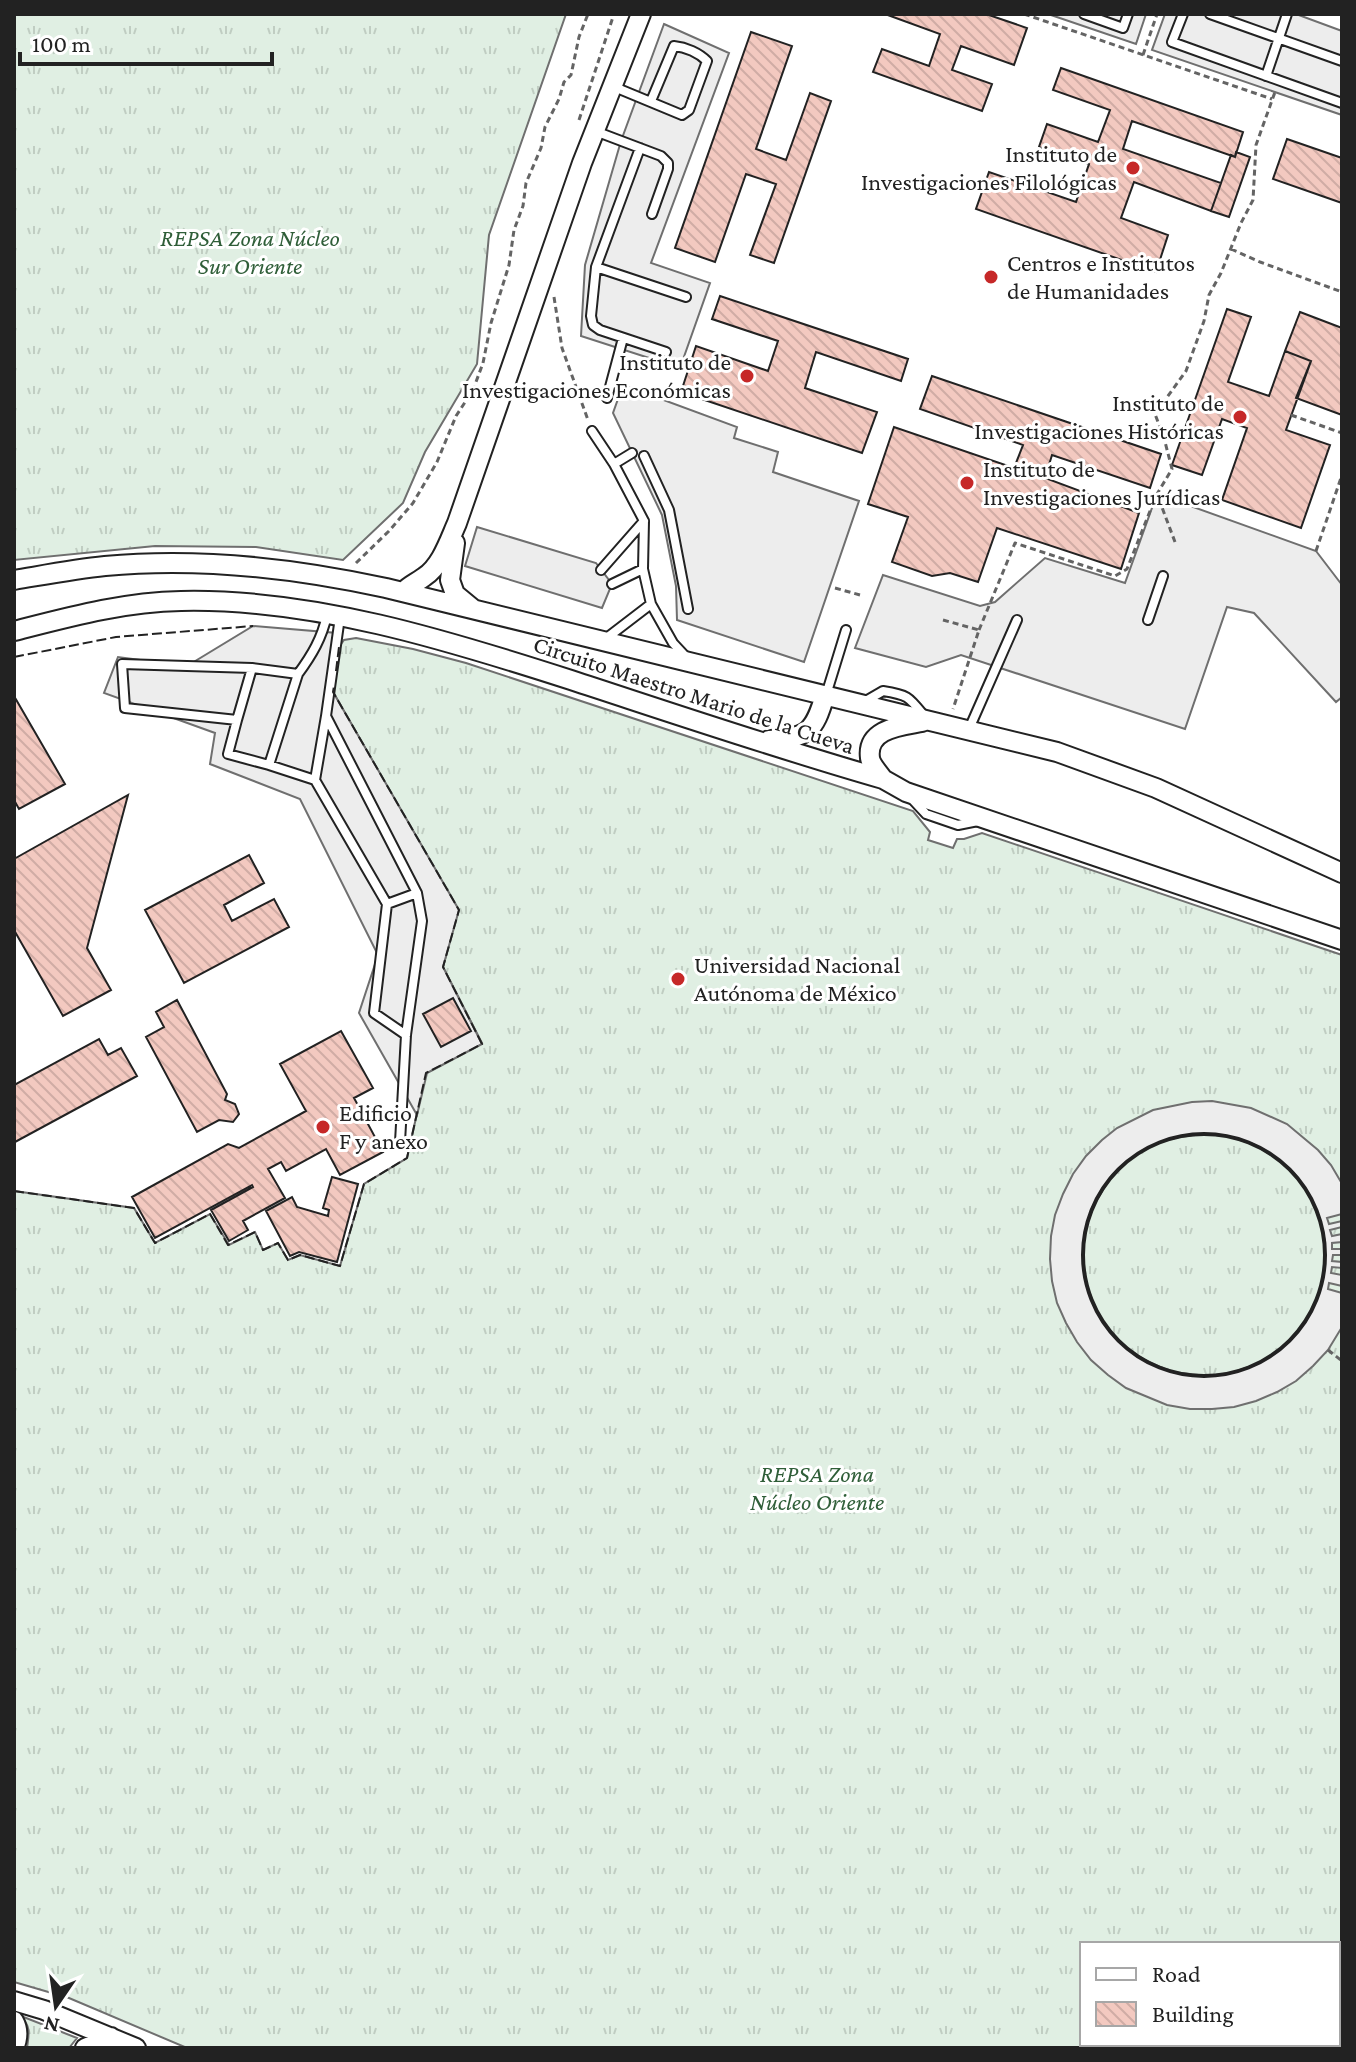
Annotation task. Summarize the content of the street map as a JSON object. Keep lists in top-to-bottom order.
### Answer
{
  "streets": {
    "street": ["Circuito Maestro Mario de la Cueva"]
  },
  "parks": ["REPSA Zona Núcleo Sur Oriente", "REPSA Zona Núcleo Oriente"],
  "places": [
    "Instituto de Investigaciones Filológicas",
    "Centros e Institutos de Humanidades",
    "Instituto de Investigaciones Económicas",
    "Instituto de Investigaciones Históricas",
    "Instituto de Investigaciones Jurídicas",
    "Universidad Nacional Autónoma de México",
    "Edificio F y anexo"
  ],
  "legend": ["Road", "Building"],
  "scale_bar": "100 m",
  "north": "bottom"
}
